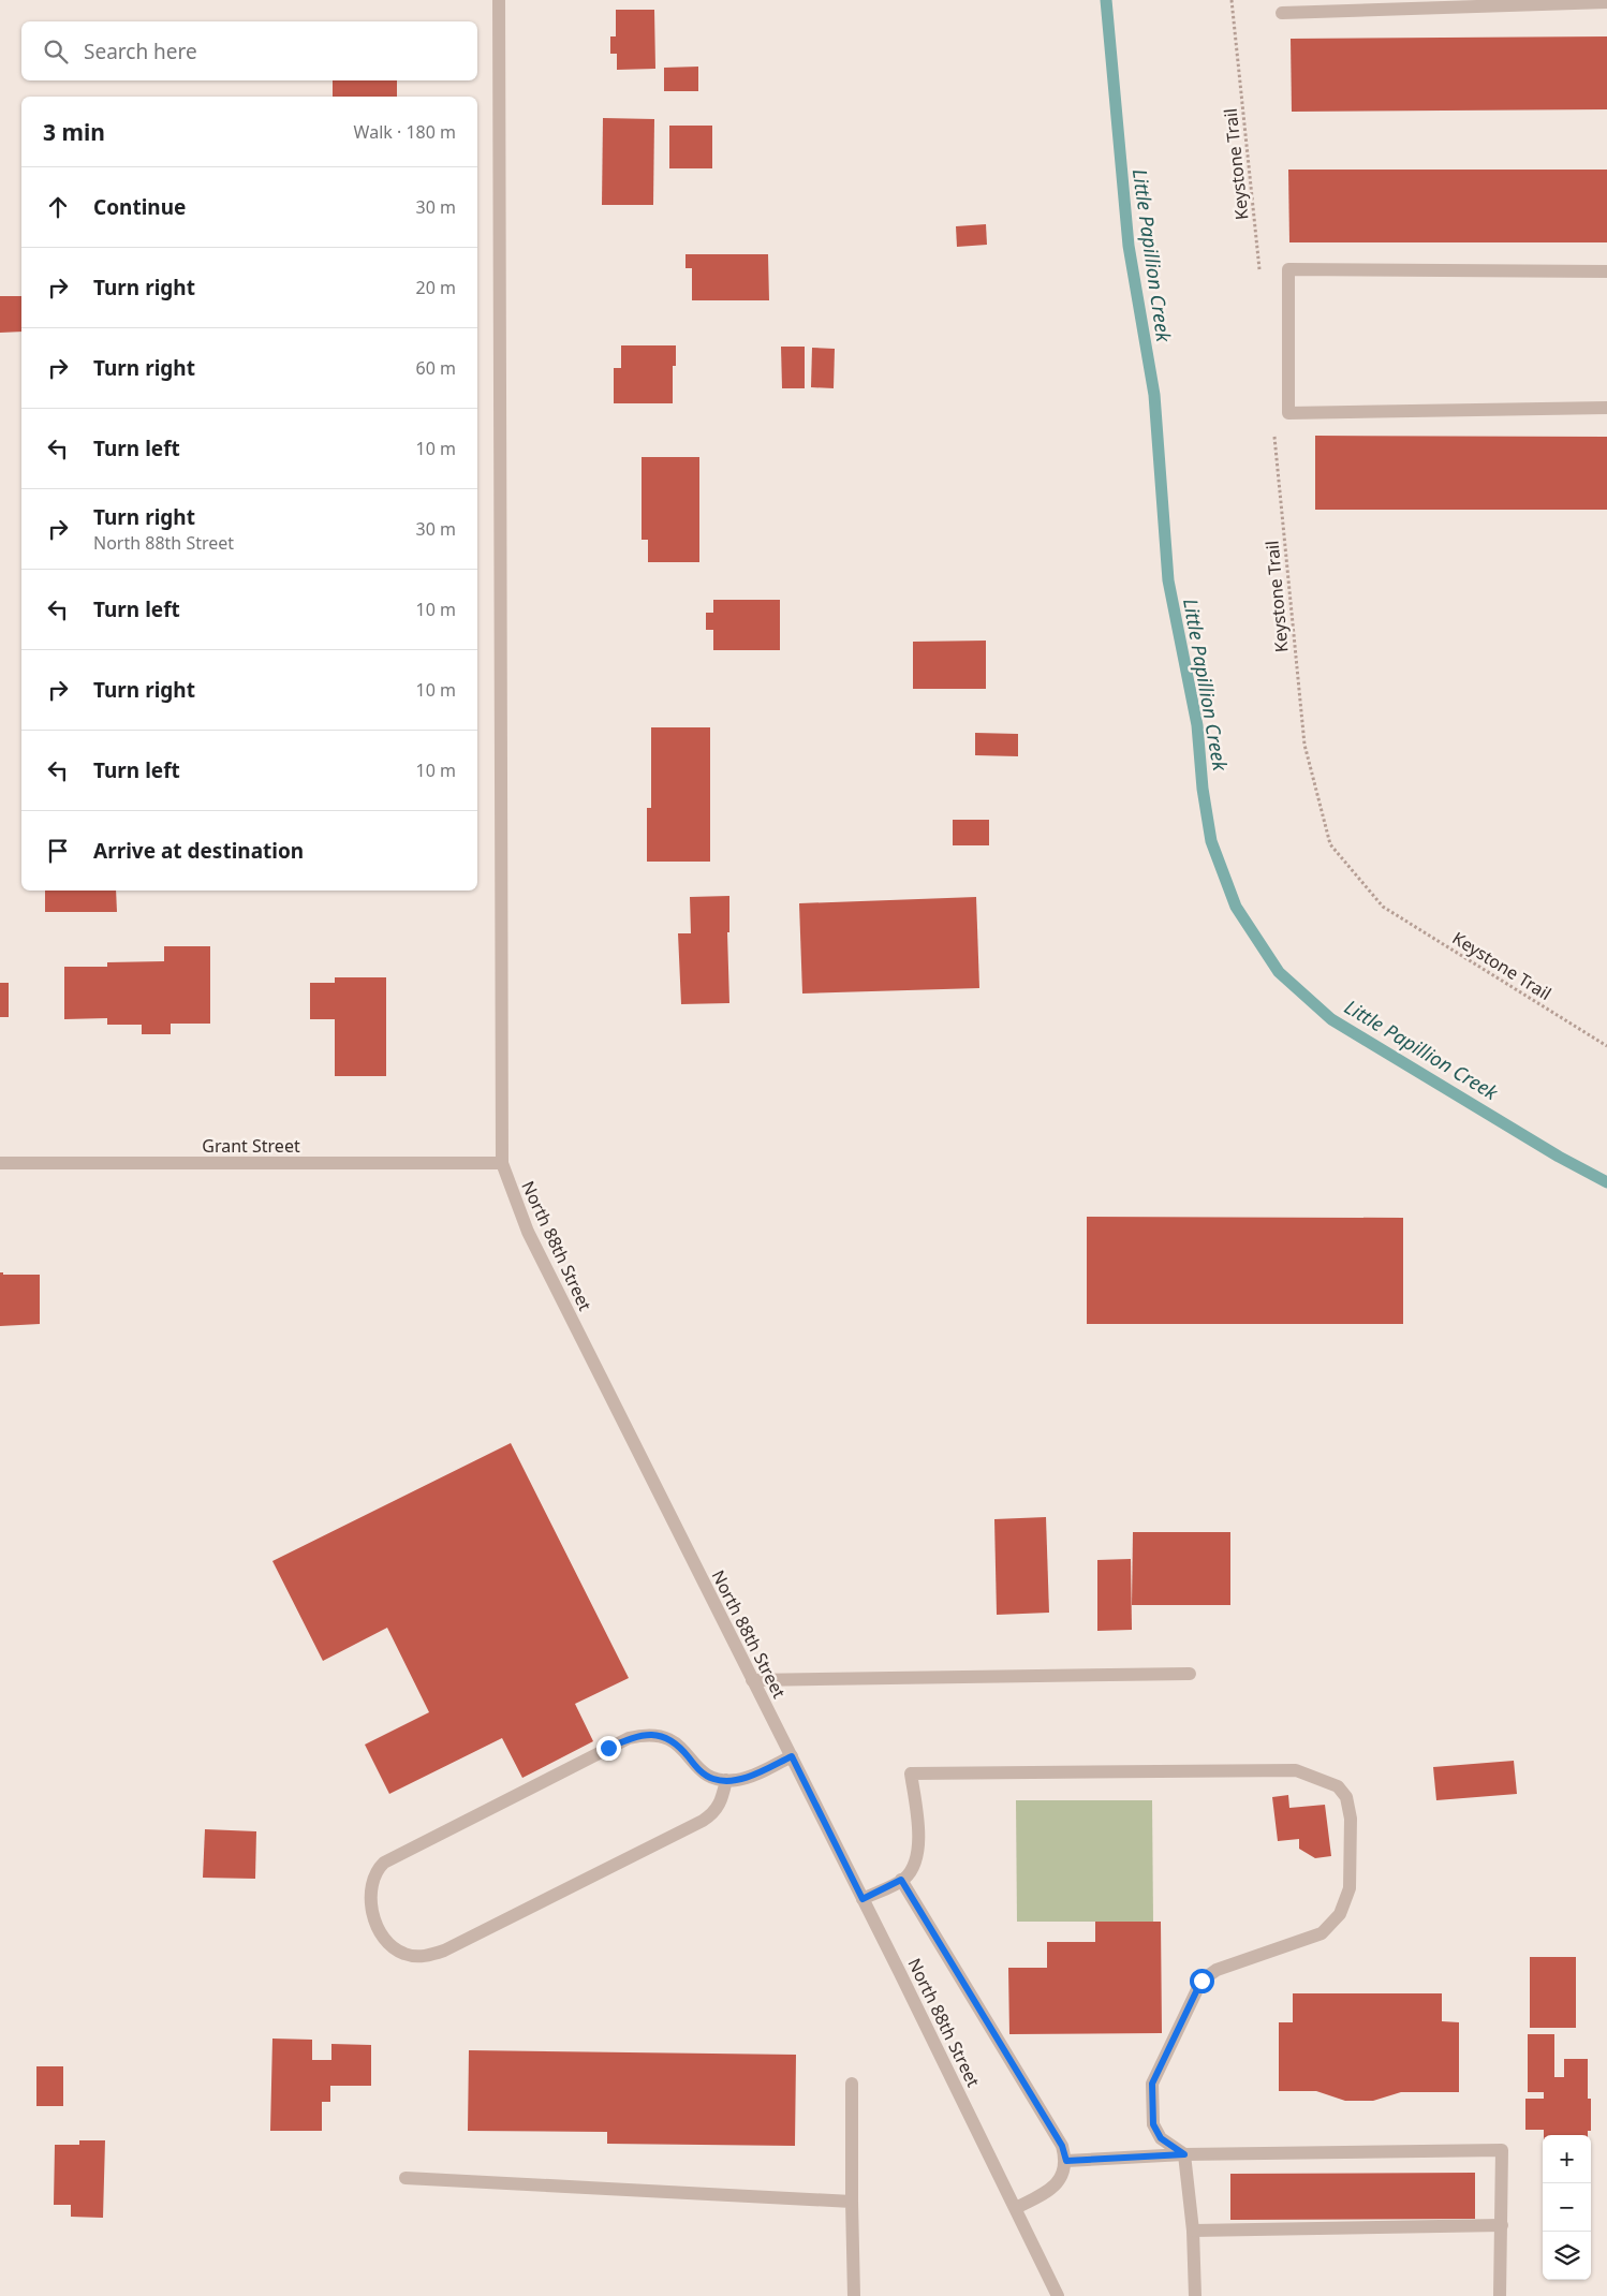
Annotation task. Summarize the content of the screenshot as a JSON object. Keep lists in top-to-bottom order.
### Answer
{
  "streets": {
    "street": ["Grant Street", "North 88th Street"],
    "path": ["Keystone Trail"]
  },
  "crossings": [
    ["Grant Street", "North 88th Street"]
  ],
  "water": ["Little Papillion Creek"],
  "page": {
    "search": "Search here",
    "heading": ["3 min", "Walk · 180 m"],
    "list": [
      ["Continue", "30 m"],
      ["Turn right", "20 m"],
      ["Turn right", "60 m"],
      ["Turn left", "10 m"],
      ["Turn right", "North 88th Street", "30 m"],
      ["Turn left", "10 m"],
      ["Turn right", "10 m"],
      ["Turn left", "10 m"],
      "Arrive at destination"
    ],
    "map_buttons": ["+", "−"]
  }
}
